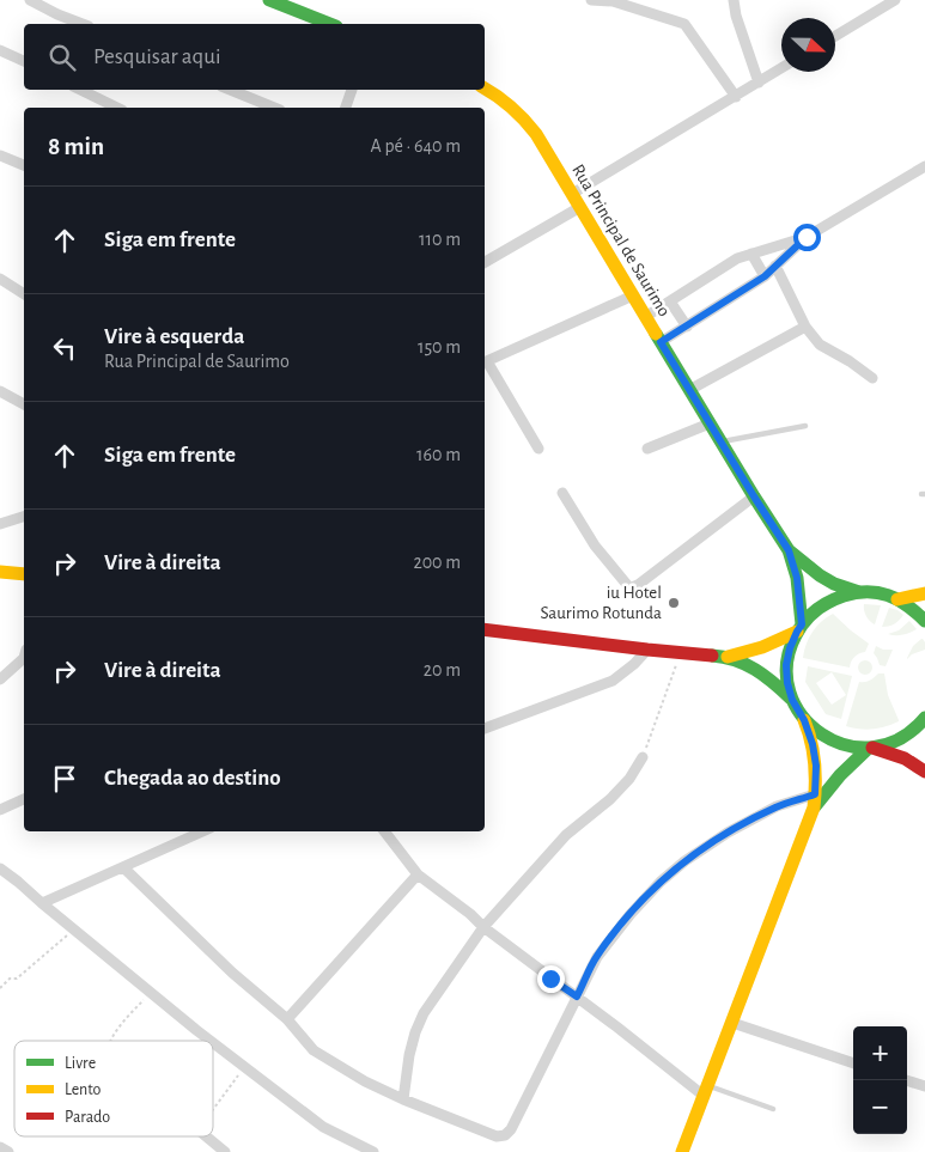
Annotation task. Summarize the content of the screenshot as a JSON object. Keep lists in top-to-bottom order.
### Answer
{
  "streets": {
    "main road": ["Rua Principal de Saurimo"]
  },
  "places": ["iu Hotel Saurimo Rotunda"],
  "legend": ["Livre", "Lento", "Parado"],
  "north": "right",
  "page": {
    "search": "Pesquisar aqui",
    "heading": ["8 min", "A pé · 640 m"],
    "list": [
      ["Siga em frente", "110 m"],
      ["Vire à esquerda", "Rua Principal de Saurimo", "150 m"],
      ["Siga em frente", "160 m"],
      ["Vire à direita", "200 m"],
      ["Vire à direita", "20 m"],
      "Chegada ao destino"
    ],
    "map_buttons": ["+", "−"]
  }
}
